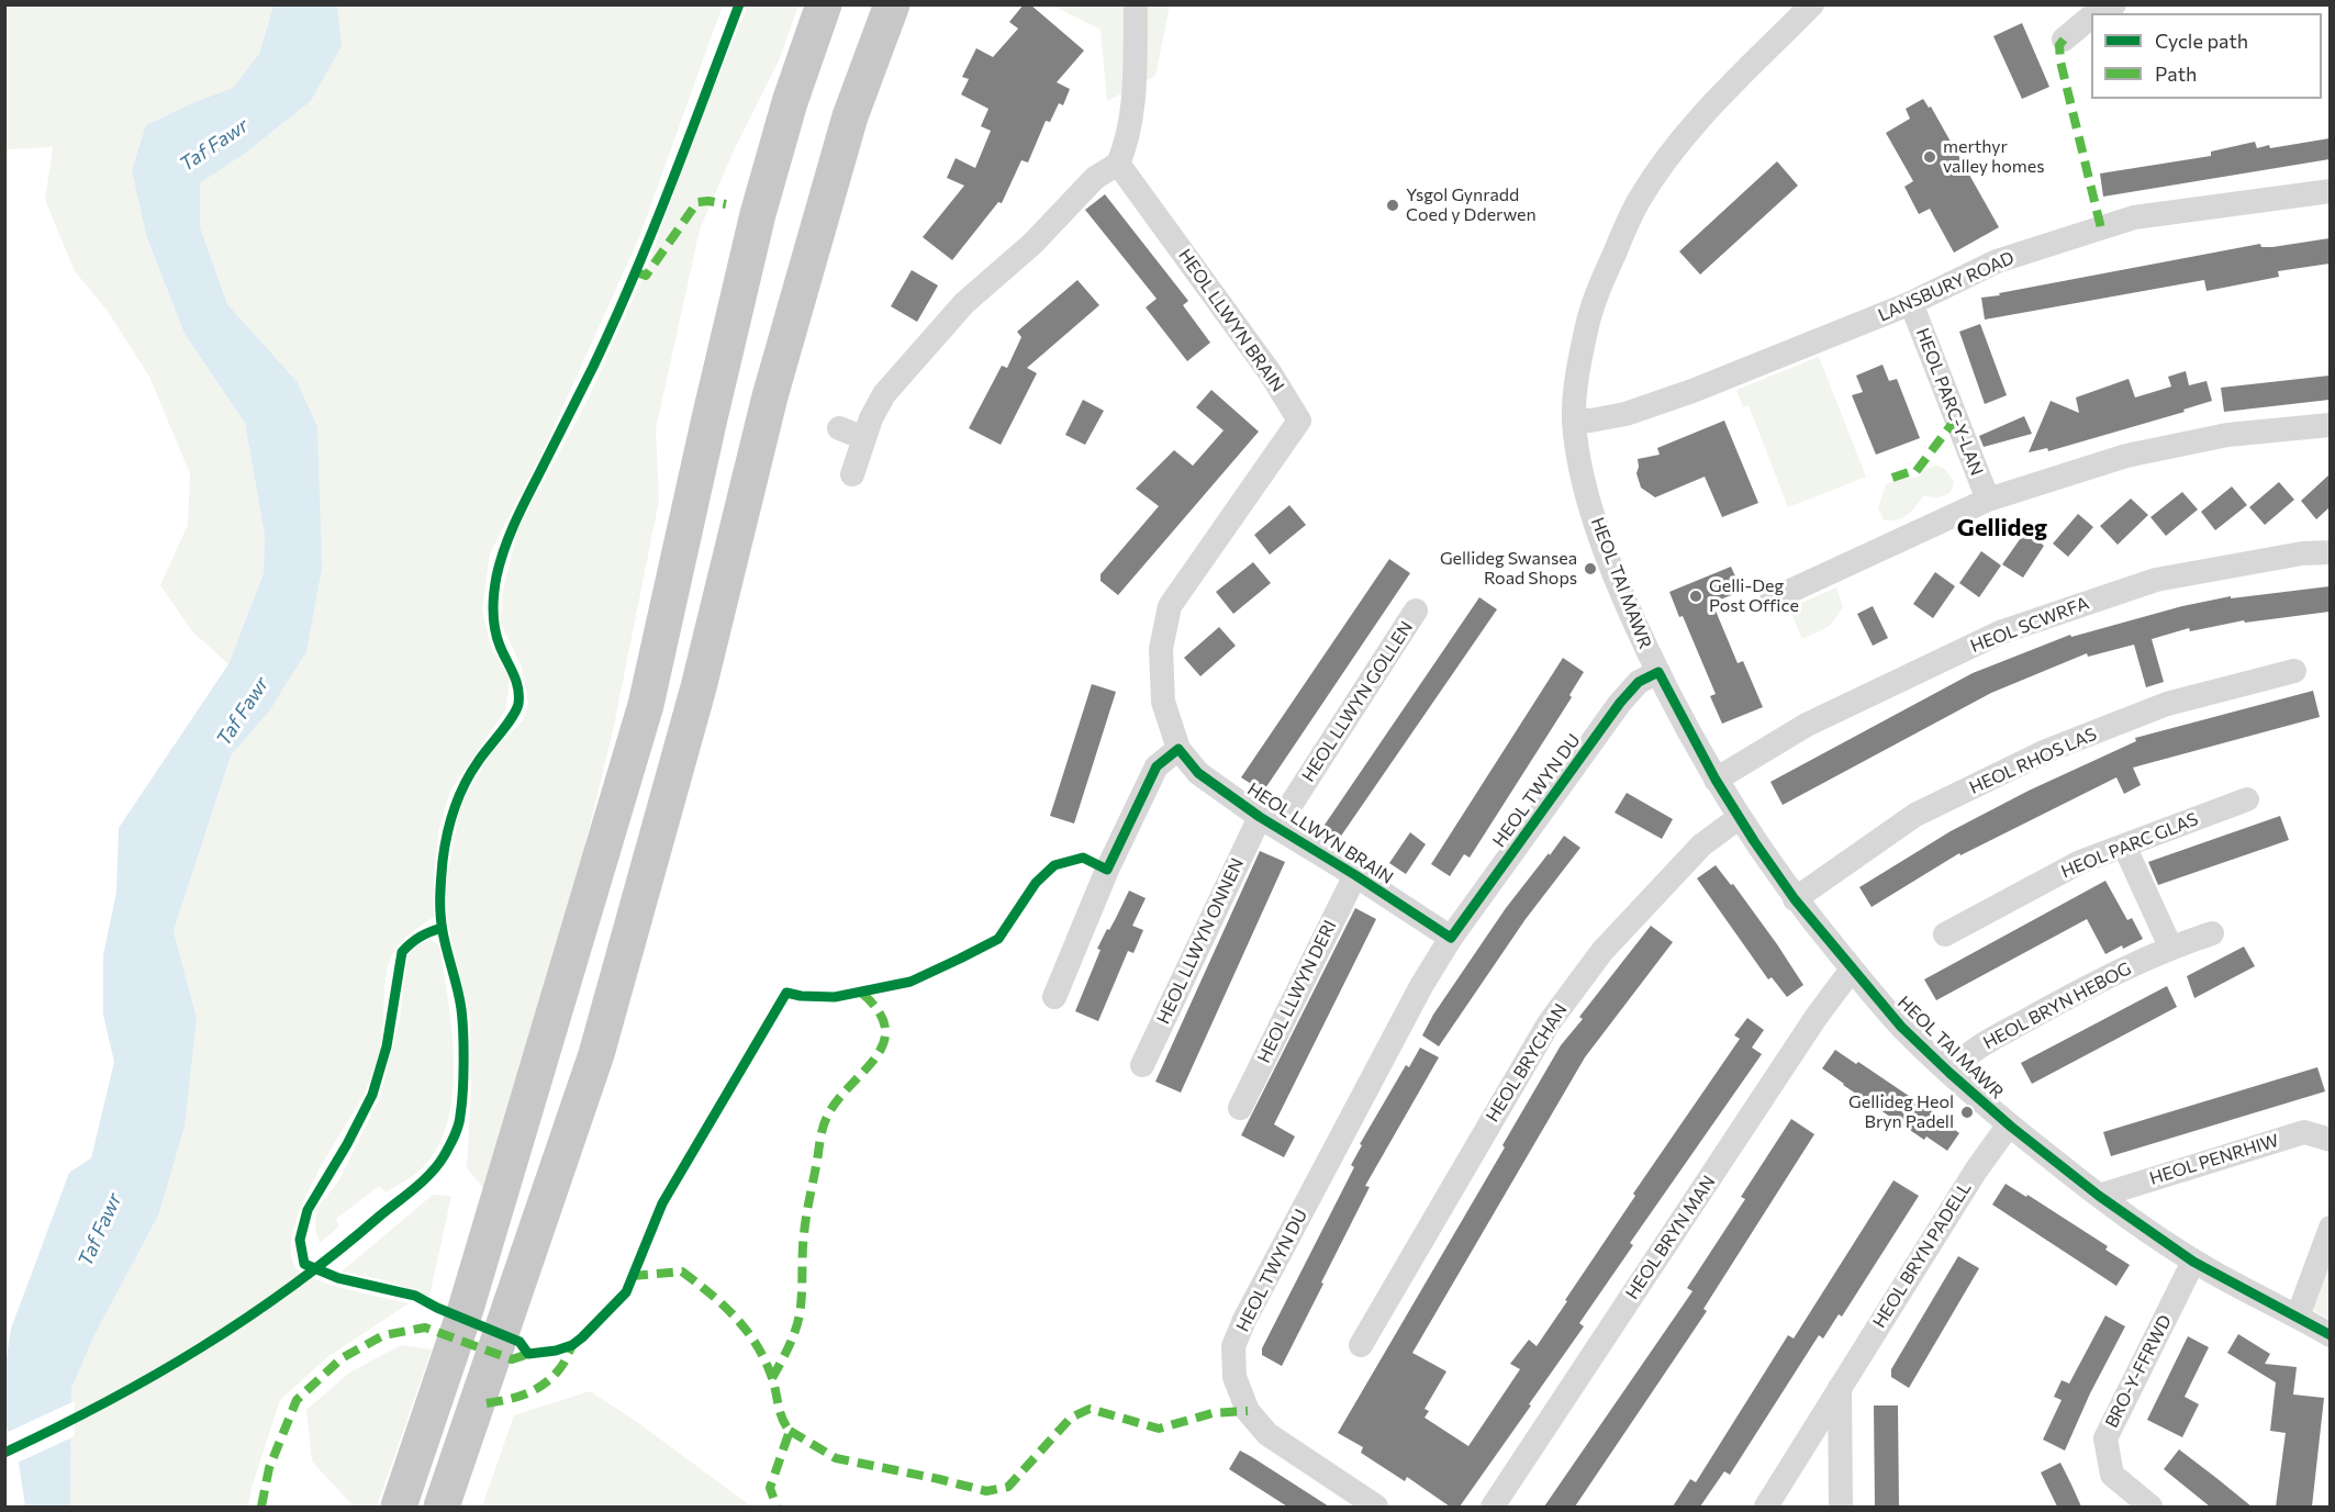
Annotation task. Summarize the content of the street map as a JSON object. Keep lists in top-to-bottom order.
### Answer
{
  "streets": {
    "street": [
      "LANSBURY ROAD",
      "HEOL LLWYN BRAIN",
      "HEOL PARC-Y-LAN",
      "HEOL TAI MAWR",
      "HEOL SCWRFA",
      "HEOL LLWYN GOLLEN",
      "HEOL RHOS LAS",
      "HEOL TWYN DU",
      "HEOL PARC GLAS",
      "HEOL LLWYN ONNEN",
      "HEOL LLWYN DERI",
      "HEOL BRYN HEBOG",
      "HEOL BRYCHAN",
      "HEOL PENRHIW",
      "HEOL BRYN MAN",
      "HEOL BRYN PADELL",
      "BRO-Y-FFRWD"
    ]
  },
  "crossings": [
    ["LANSBURY ROAD", "HEOL PARC-Y-LAN"],
    ["LANSBURY ROAD", "HEOL TAI MAWR"],
    ["HEOL LLWYN BRAIN", "HEOL LLWYN GOLLEN"],
    ["HEOL LLWYN BRAIN", "HEOL TWYN DU"],
    ["HEOL LLWYN BRAIN", "HEOL LLWYN ONNEN"],
    ["HEOL LLWYN BRAIN", "HEOL LLWYN DERI"],
    ["HEOL TAI MAWR", "HEOL SCWRFA"],
    ["HEOL TAI MAWR", "HEOL RHOS LAS"],
    ["HEOL TAI MAWR", "HEOL TWYN DU"],
    ["HEOL TAI MAWR", "HEOL BRYN HEBOG"],
    ["HEOL TAI MAWR", "HEOL BRYCHAN"],
    ["HEOL TAI MAWR", "HEOL PENRHIW"],
    ["HEOL TAI MAWR", "HEOL BRYN MAN"],
    ["HEOL TAI MAWR", "HEOL BRYN PADELL"],
    ["HEOL TAI MAWR", "BRO-Y-FFRWD"],
    ["HEOL LLWYN GOLLEN", "HEOL LLWYN ONNEN"]
  ],
  "districts": ["Gellideg"],
  "water": ["Taf Fawr"],
  "places": [
    "merthyr valley homes",
    "Ysgol Gynradd Coed y Dderwen",
    "Gellideg Swansea Road Shops",
    "Gelli-Deg Post Office",
    "Gellideg Heol Bryn Padell"
  ],
  "legend": ["Cycle path", "Path"]
}
